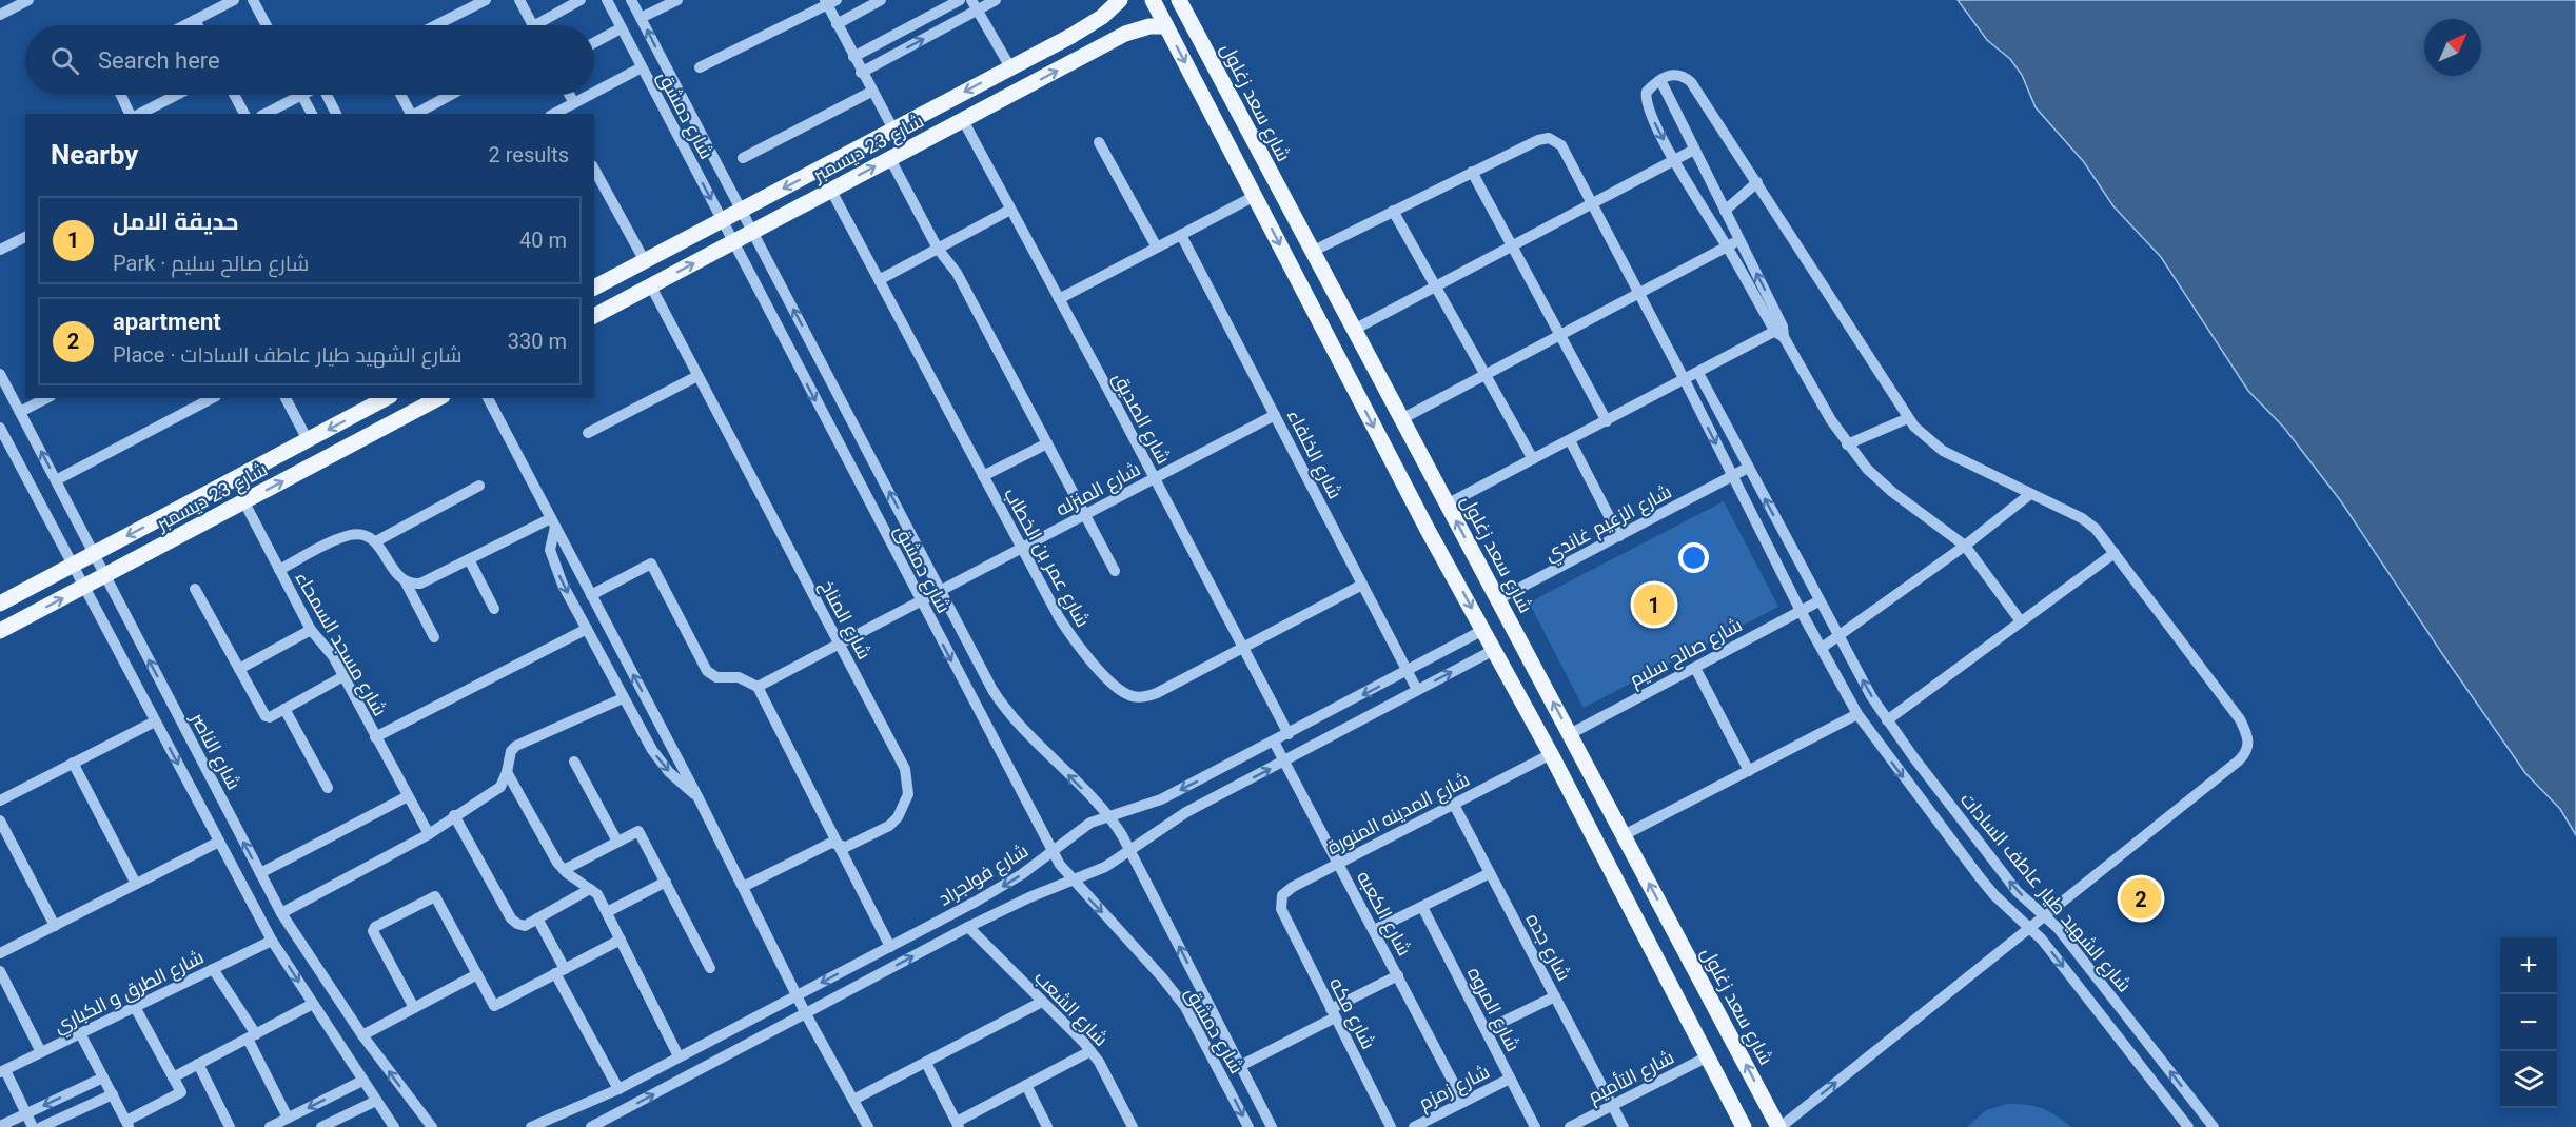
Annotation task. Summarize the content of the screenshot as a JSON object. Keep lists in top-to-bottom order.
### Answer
{
  "streets": {
    "main road": ["شارع سعد زغلول", "شارع 23 ديسمبر"],
    "street": [
      "شارع دمشق",
      "شارع الصديق",
      "شارع الخلفاء",
      "شارع المنزله",
      "شارع الزعيم غاندي",
      "شارع عمر بن الخطاب",
      "شارع المناخ",
      "شارع مسجد السمحاء",
      "شارع صالح سليم",
      "شارع الناصر",
      "شارع المدينه المنورة",
      "شارع فولجراد",
      "شارع الشهيد طيار عاطف السادات",
      "شارع الكعبه",
      "شارع جده",
      "شارع الطرق و الكباري",
      "شارع الشعب",
      "شارع المروه",
      "شارع مكه",
      "شارع التأميم",
      "شارع زمزم"
    ]
  },
  "crossings": [
    ["شارع سعد زغلول", "شارع الزعيم غاندي"],
    ["شارع سعد زغلول", "شارع صالح سليم"],
    ["شارع دمشق", "شارع 23 ديسمبر"],
    ["شارع دمشق", "شارع المنزله"],
    ["شارع دمشق", "شارع فولجراد"],
    ["شارع 23 ديسمبر", "شارع الصديق"],
    ["شارع 23 ديسمبر", "شارع عمر بن الخطاب"],
    ["شارع 23 ديسمبر", "شارع المناخ"],
    ["شارع 23 ديسمبر", "شارع مسجد السمحاء"],
    ["شارع 23 ديسمبر", "شارع الناصر"],
    ["شارع الصديق", "شارع المنزله"],
    ["شارع الصديق", "شارع عمر بن الخطاب"],
    ["شارع الصديق", "شارع فولجراد"],
    ["شارع الخلفاء", "شارع المنزله"],
    ["شارع الخلفاء", "شارع عمر بن الخطاب"],
    ["شارع الخلفاء", "شارع فولجراد"],
    ["شارع المنزله", "شارع عمر بن الخطاب"],
    ["شارع المنزله", "شارع المناخ"],
    ["شارع الزعيم غاندي", "شارع الشهيد طيار عاطف السادات"],
    ["شارع صالح سليم", "شارع الشهيد طيار عاطف السادات"],
    ["شارع المدينه المنورة", "شارع الكعبه"],
    ["شارع المدينه المنورة", "شارع جده"],
    ["شارع المدينه المنورة", "شارع مكه"],
    ["شارع فولجراد", "شارع الكعبه"],
    ["شارع فولجراد", "شارع الشعب"],
    ["شارع الكعبه", "شارع زمزم"],
    ["شارع جده", "شارع التأميم"],
    ["شارع المروه", "شارع زمزم"]
  ],
  "north": "top right",
  "page": {
    "search": "Search here",
    "heading": ["Nearby", "2 results"],
    "list": [
      {
        "mark": "1",
        "name": "حديقة الامل",
        "note": "Park · شارع صالح سليم",
        "value": "40 m"
      },
      {
        "mark": "2",
        "name": "apartment",
        "note": "Place · شارع الشهيد طيار عاطف السادات",
        "value": "330 m"
      }
    ],
    "pins": ["1", "2"],
    "map_buttons": ["+", "−"]
  }
}
